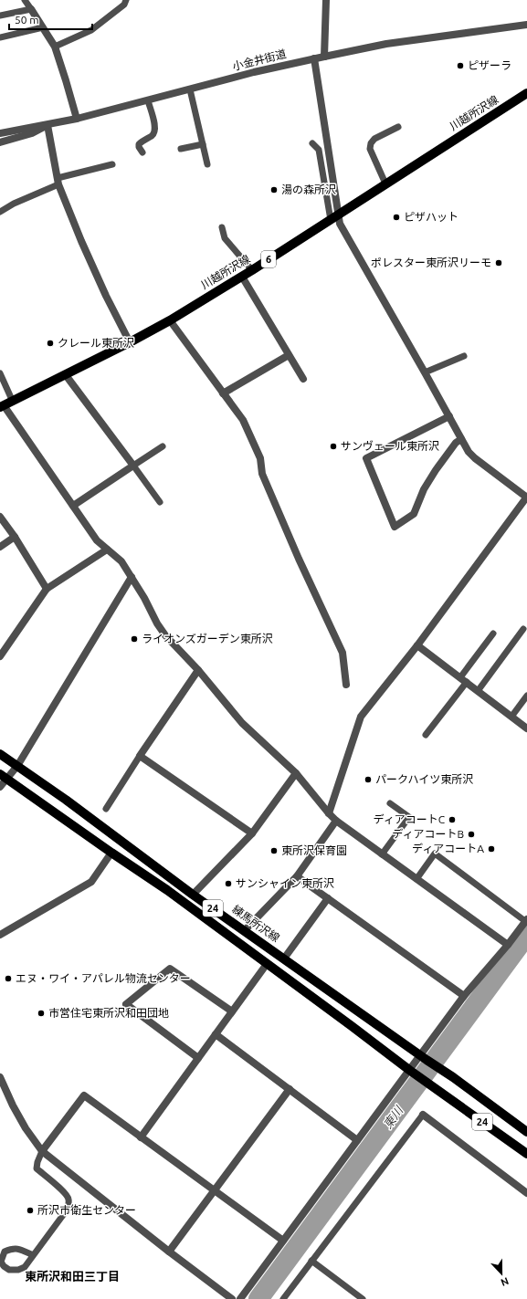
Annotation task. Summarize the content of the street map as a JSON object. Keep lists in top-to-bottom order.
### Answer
{
  "streets": {
    "main road": [
      "川越所沢線",
      "6",
      "24",
      "練馬所沢線"
    ],
    "street": ["小金井街道"]
  },
  "crossings": [
    ["24", "練馬所沢線"]
  ],
  "districts": ["東所沢和田三丁目"],
  "water": ["東川"],
  "places": [
    "ピザーラ",
    "湯の森所沢",
    "ピザハット",
    "ポレスター東所沢リーモ",
    "クレール東所沢",
    "サンヴェール東所沢",
    "ライオンズガーデン東所沢",
    "パークハイツ東所沢",
    "ディアコートC",
    "ディアコートB",
    "ディアコートA",
    "東所沢保育園",
    "サンシャイン東所沢",
    "エヌ・ワイ・アパレル物流センター",
    "市営住宅東所沢和田団地",
    "所沢市衛生センター"
  ],
  "scale_bar": "50 m",
  "north": "bottom"
}
